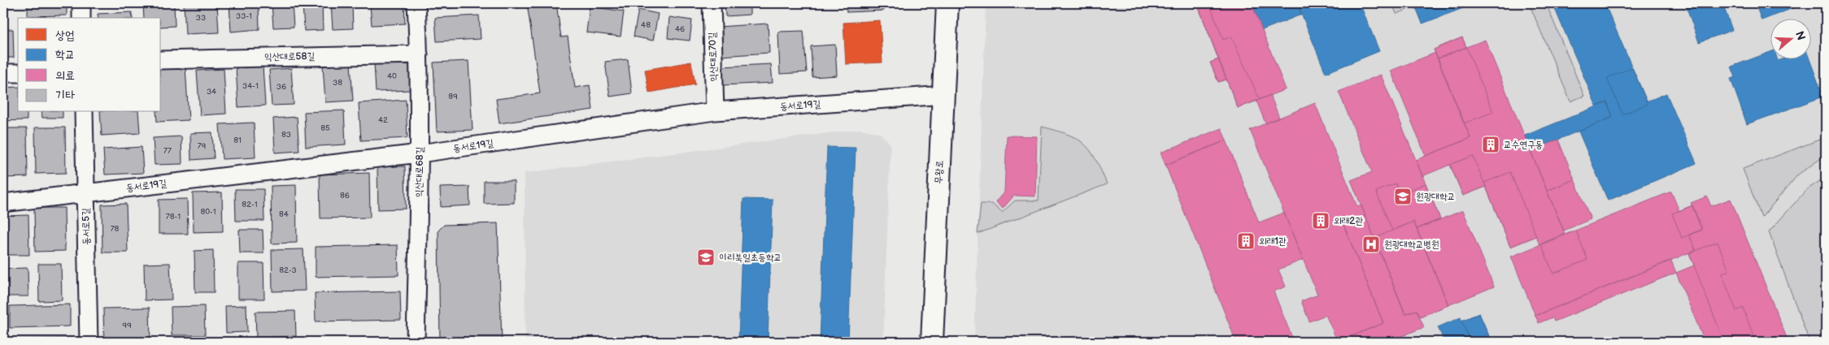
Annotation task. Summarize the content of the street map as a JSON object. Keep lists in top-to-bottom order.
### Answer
{
  "streets": {
    "street": [
      "익산대로58길",
      "익산대로70길",
      "동서로19길",
      "익산대로68길",
      "무왕로",
      "동서로5길"
    ]
  },
  "crossings": [
    ["익산대로58길", "익산대로68길"],
    ["익산대로70길", "동서로19길"],
    ["동서로19길", "익산대로68길"],
    ["동서로19길", "무왕로"],
    ["동서로19길", "동서로5길"]
  ],
  "places": {
    "building": ["교수연구동", "외래2관", "외래1관"],
    "school or university": ["원광대학교", "이리북일초등학교"],
    "hospital": ["원광대학교병원"]
  },
  "house_numbers": [
    "33-1",
    "33",
    "48",
    "46",
    "40",
    "38",
    "34-1",
    "36",
    "34",
    "89",
    "42",
    "85",
    "83",
    "81",
    "79",
    "77",
    "86",
    "82-1",
    "80-1",
    "84",
    "78-1",
    "78",
    "82-3",
    "99"
  ],
  "legend": [
    "상업",
    "학교",
    "의료",
    "기타"
  ],
  "north": "right"
}
